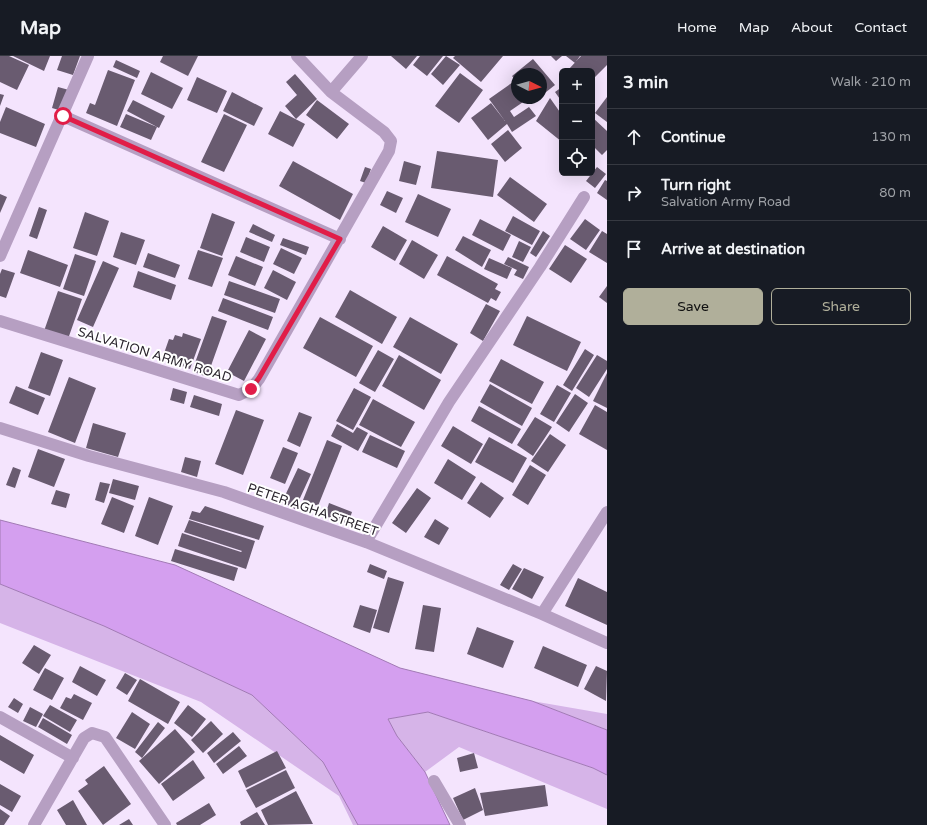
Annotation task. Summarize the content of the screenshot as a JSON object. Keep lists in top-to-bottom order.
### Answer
{
  "streets": {
    "street": ["SALVATION ARMY ROAD", "PETER AGHA STREET"]
  },
  "north": "right",
  "page": {
    "header": "Map",
    "nav": [
      "Home",
      "Map",
      "About",
      "Contact"
    ],
    "heading": ["3 min", "Walk · 210 m"],
    "map_buttons": ["+", "−"],
    "list": [
      ["Continue", "130 m"],
      ["Turn right", "Salvation Army Road", "80 m"],
      "Arrive at destination"
    ],
    "buttons": ["Save", "Share"]
  }
}
